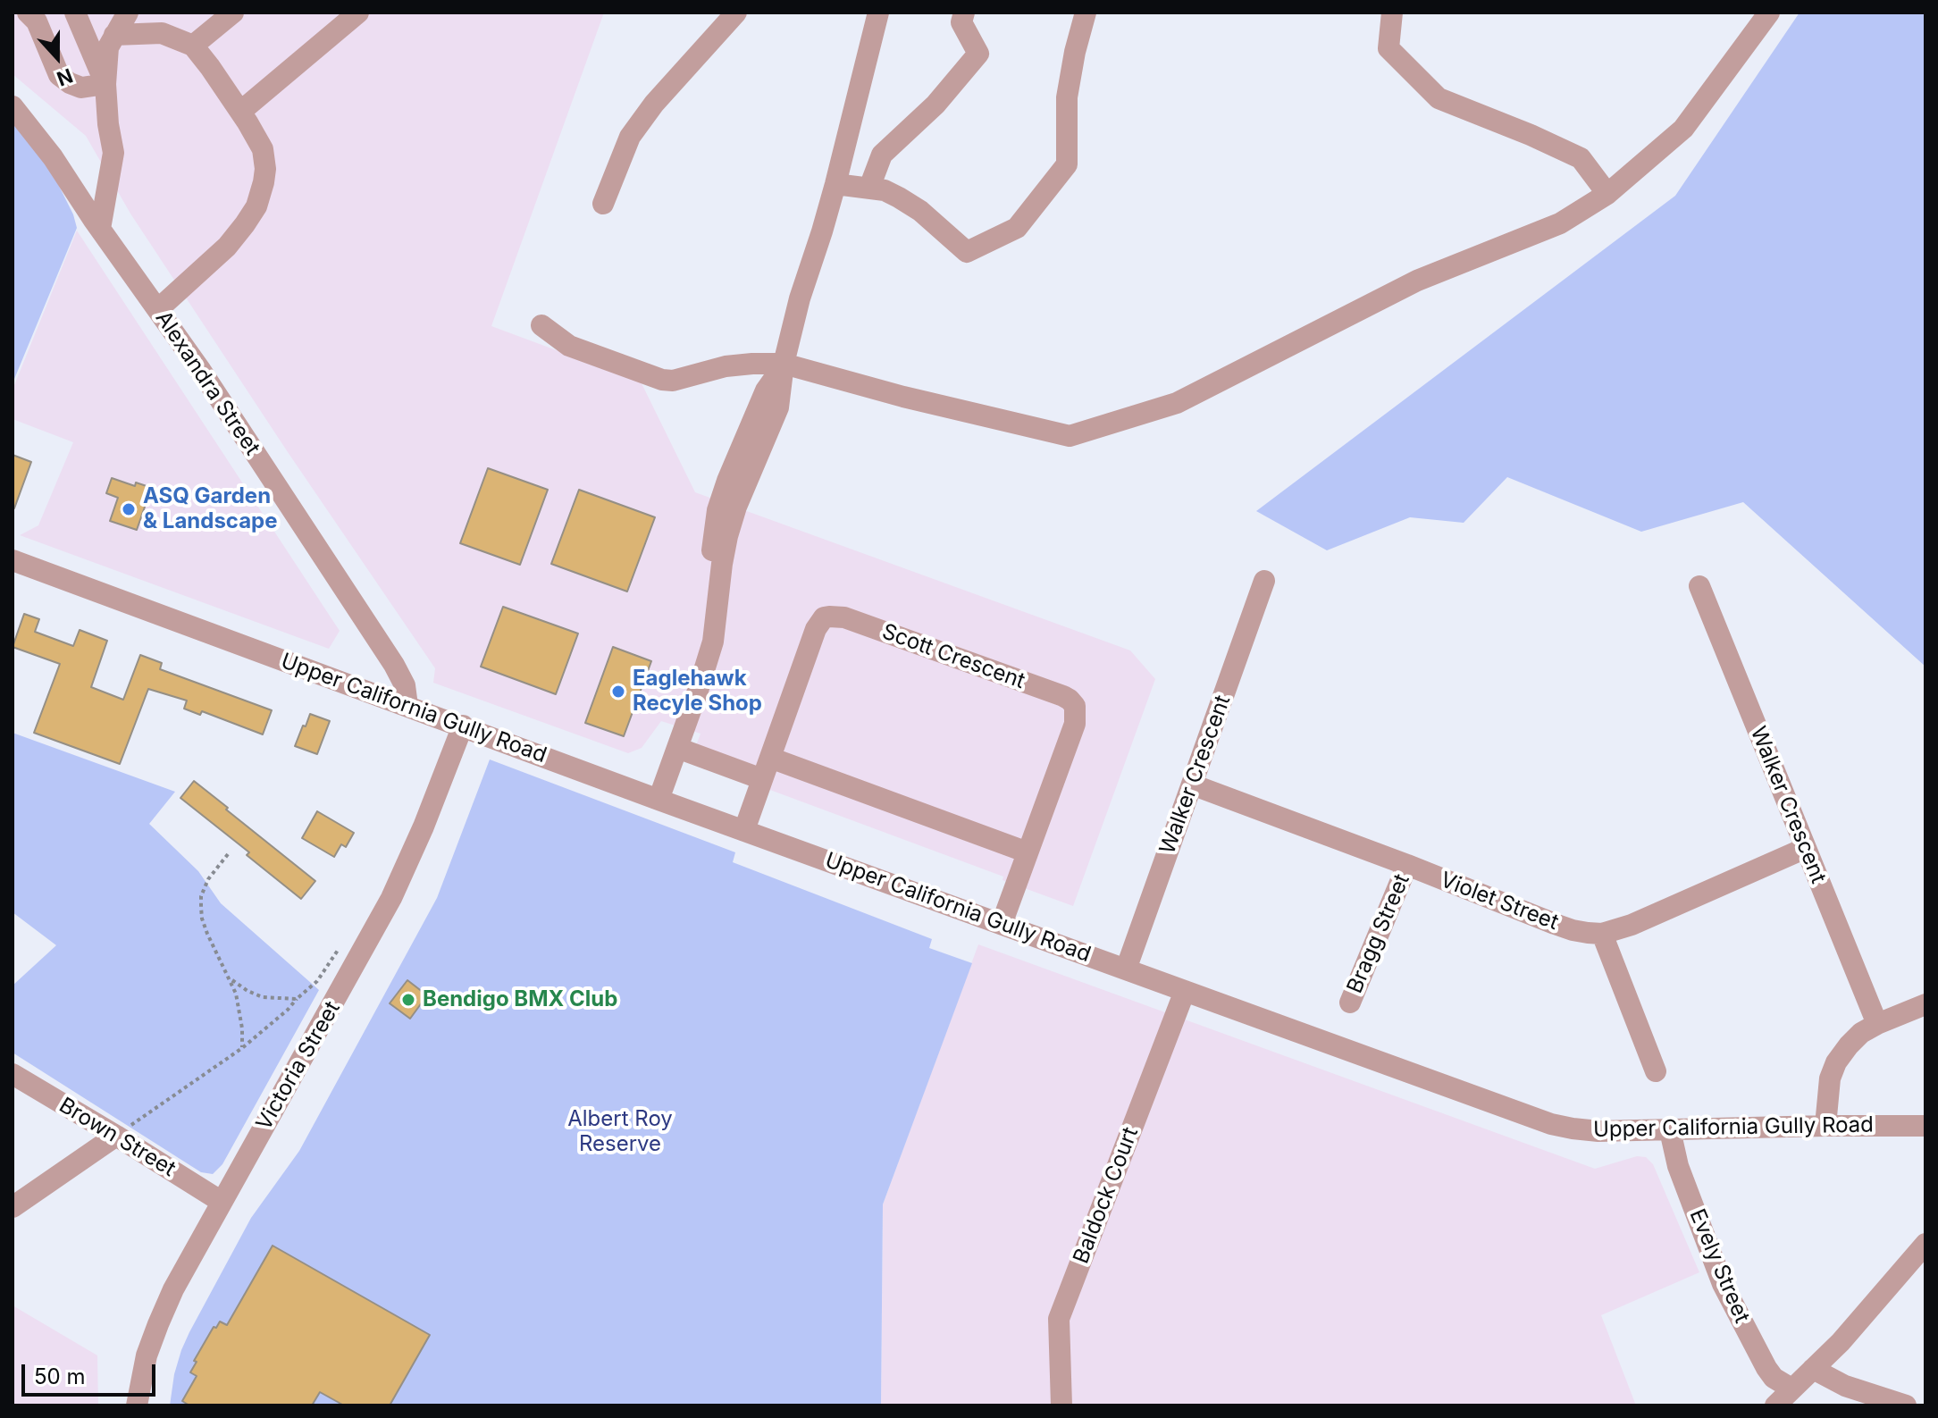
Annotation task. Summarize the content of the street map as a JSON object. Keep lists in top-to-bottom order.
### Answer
{
  "streets": {
    "street": [
      "Alexandra Street",
      "Scott Crescent",
      "Upper California Gully Road",
      "Walker Crescent",
      "Violet Street",
      "Bragg Street",
      "Victoria Street",
      "Brown Street",
      "Baldock Court",
      "Evely Street"
    ]
  },
  "crossings": [
    ["Alexandra Street", "Upper California Gully Road"],
    ["Scott Crescent", "Upper California Gully Road"],
    ["Upper California Gully Road", "Walker Crescent"],
    ["Upper California Gully Road", "Victoria Street"],
    ["Upper California Gully Road", "Baldock Court"],
    ["Upper California Gully Road", "Evely Street"],
    ["Walker Crescent", "Violet Street"],
    ["Violet Street", "Bragg Street"],
    ["Victoria Street", "Brown Street"]
  ],
  "parks": ["Albert Roy Reserve"],
  "places": ["ASQ Garden & Landscape", "Eaglehawk Recyle Shop", "Bendigo BMX Club"],
  "scale_bar": "50 m",
  "north": "bottom"
}
